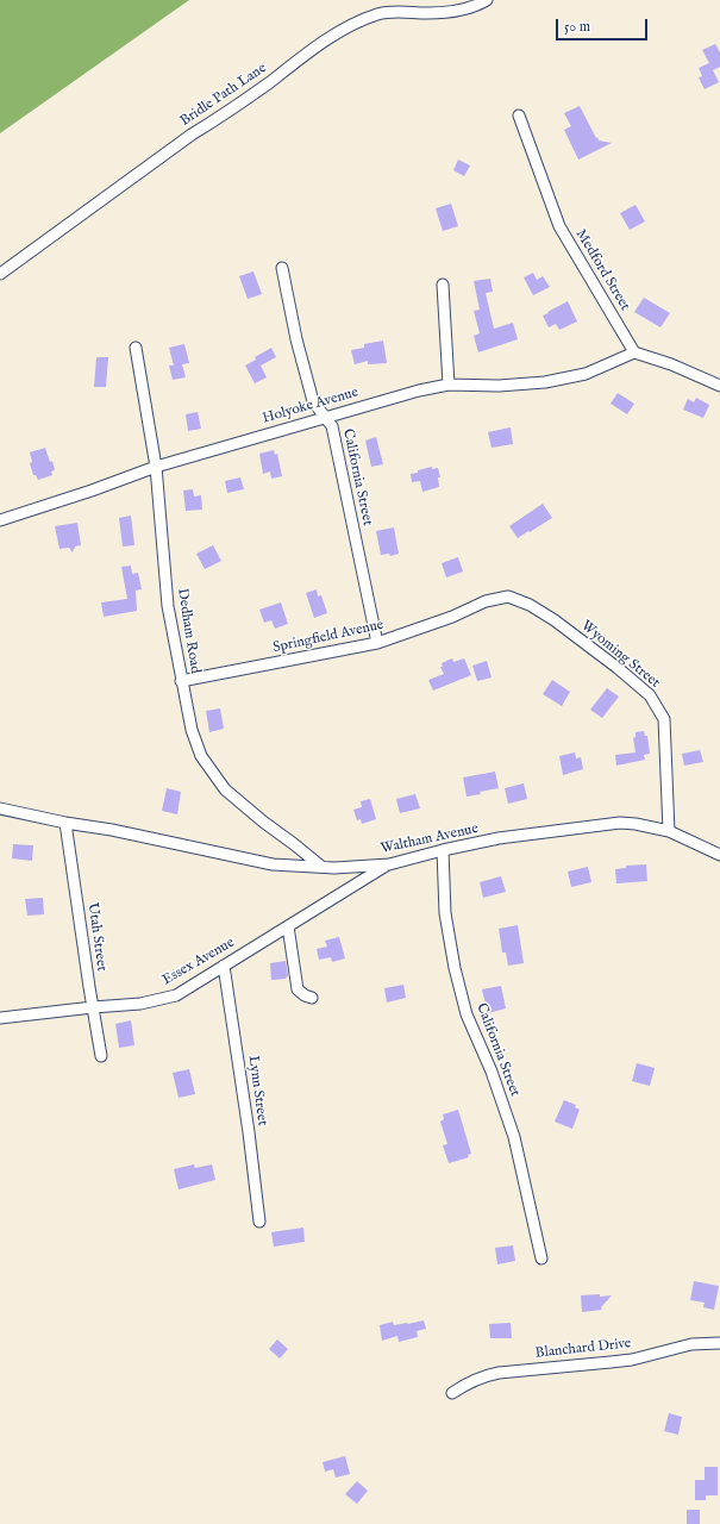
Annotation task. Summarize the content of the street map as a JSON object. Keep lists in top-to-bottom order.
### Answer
{
  "streets": {
    "street": [
      "Bridle Path Lane",
      "Medford Street",
      "Holyoke Avenue",
      "California Street",
      "Dedham Road",
      "Springfield Avenue",
      "Wyoming Street",
      "Waltham Avenue",
      "Utah Street",
      "Essex Avenue",
      "Lynn Street",
      "Blanchard Drive"
    ]
  },
  "crossings": [
    ["Medford Street", "Holyoke Avenue"],
    ["Holyoke Avenue", "California Street"],
    ["Holyoke Avenue", "Dedham Road"],
    ["California Street", "Springfield Avenue"],
    ["California Street", "Waltham Avenue"],
    ["Dedham Road", "Springfield Avenue"],
    ["Dedham Road", "Waltham Avenue"],
    ["Springfield Avenue", "Wyoming Street"],
    ["Wyoming Street", "Waltham Avenue"],
    ["Waltham Avenue", "Utah Street"],
    ["Waltham Avenue", "Essex Avenue"],
    ["Utah Street", "Essex Avenue"],
    ["Essex Avenue", "Lynn Street"]
  ],
  "scale_bar": "50 m"
}
